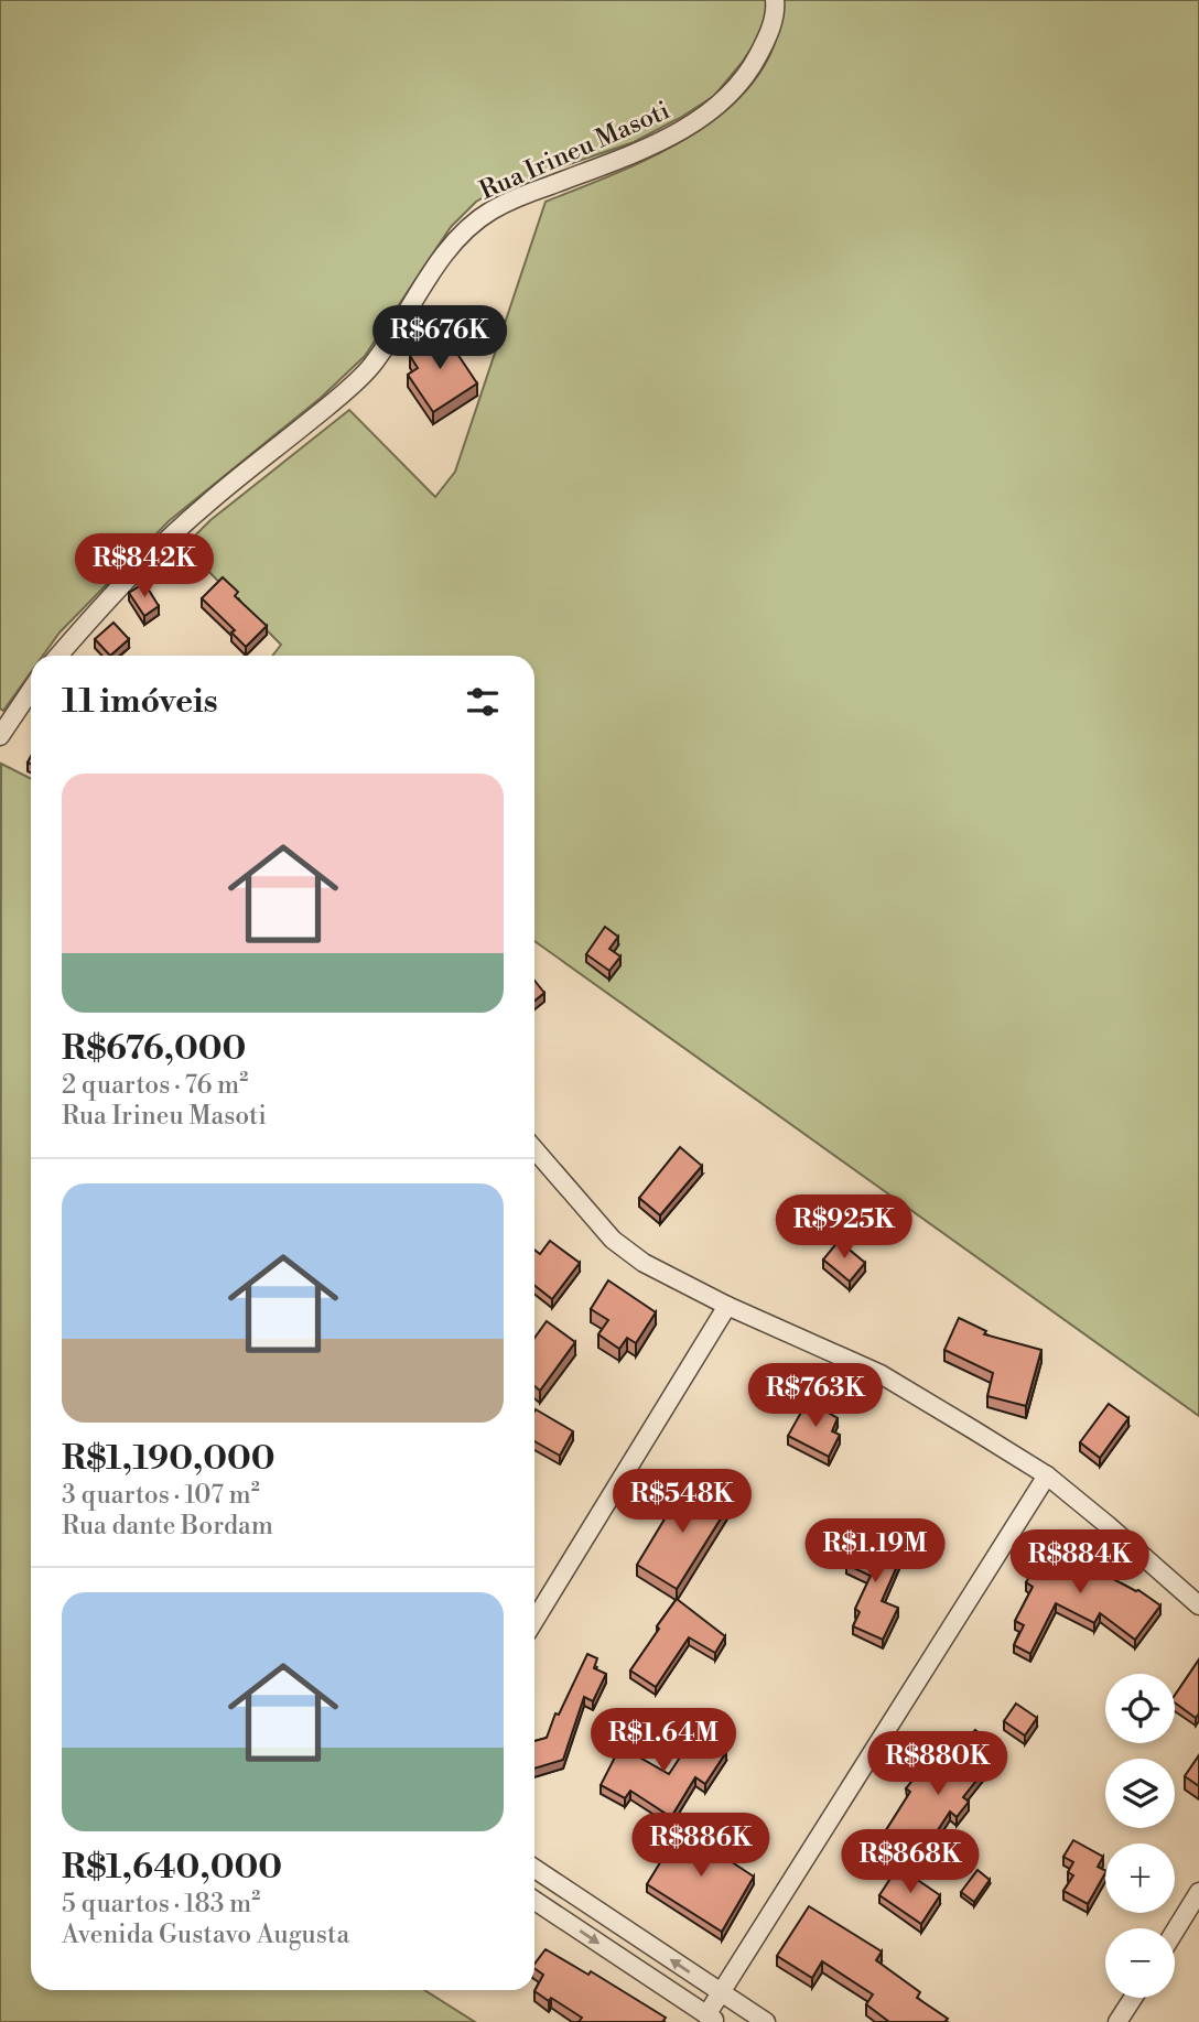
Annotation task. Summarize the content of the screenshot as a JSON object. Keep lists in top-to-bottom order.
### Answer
{
  "streets": {
    "street": ["Rua Irineu Masoti"]
  },
  "page": {
    "price": [
      "R$676K",
      "R$842K",
      "R$925K",
      "R$763K",
      "R$548K",
      "R$1.19M",
      "R$884K",
      "R$1.64M",
      "R$880K",
      "R$886K",
      "R$868K"
    ],
    "heading": "11 imóveis",
    "list": [
      {
        "name": "R$676,000",
        "note": "2 quartos · 76 m² · Rua Irineu Masoti"
      },
      {
        "name": "R$1,190,000",
        "note": "3 quartos · 107 m² · Rua dante Bordam"
      },
      {
        "name": "R$1,640,000",
        "note": "5 quartos · 183 m² · Avenida Gustavo Augusta"
      }
    ],
    "map_buttons": ["+", "−"]
  }
}
